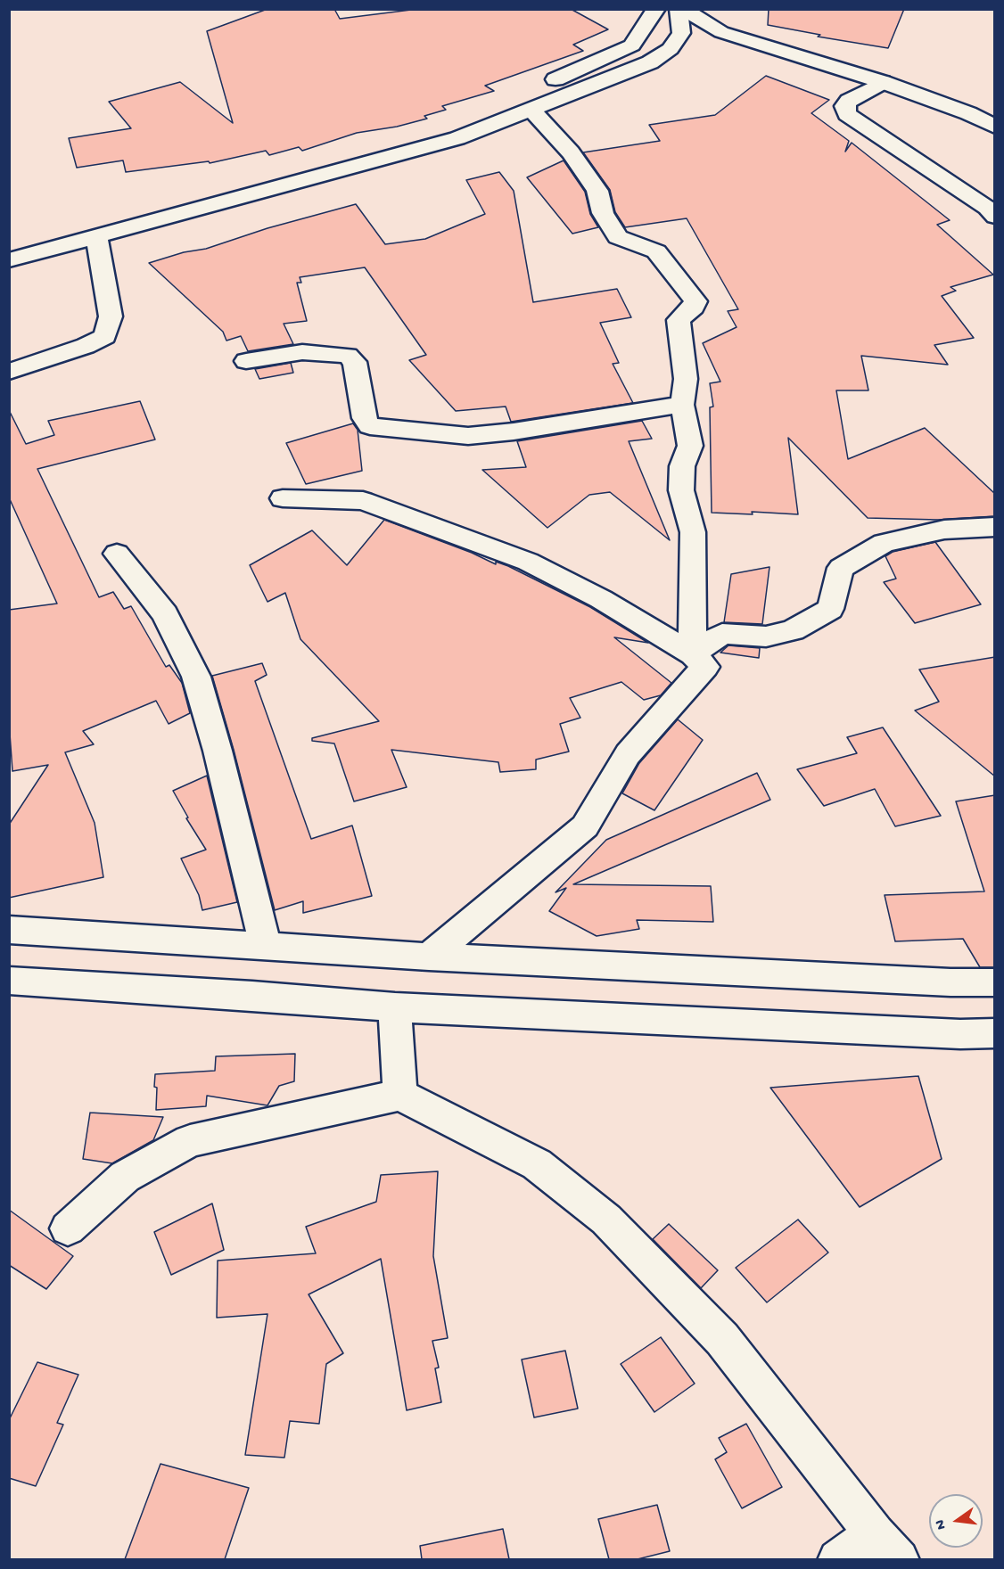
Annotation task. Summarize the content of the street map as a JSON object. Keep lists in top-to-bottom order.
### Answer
{
  "north": "left"
}
